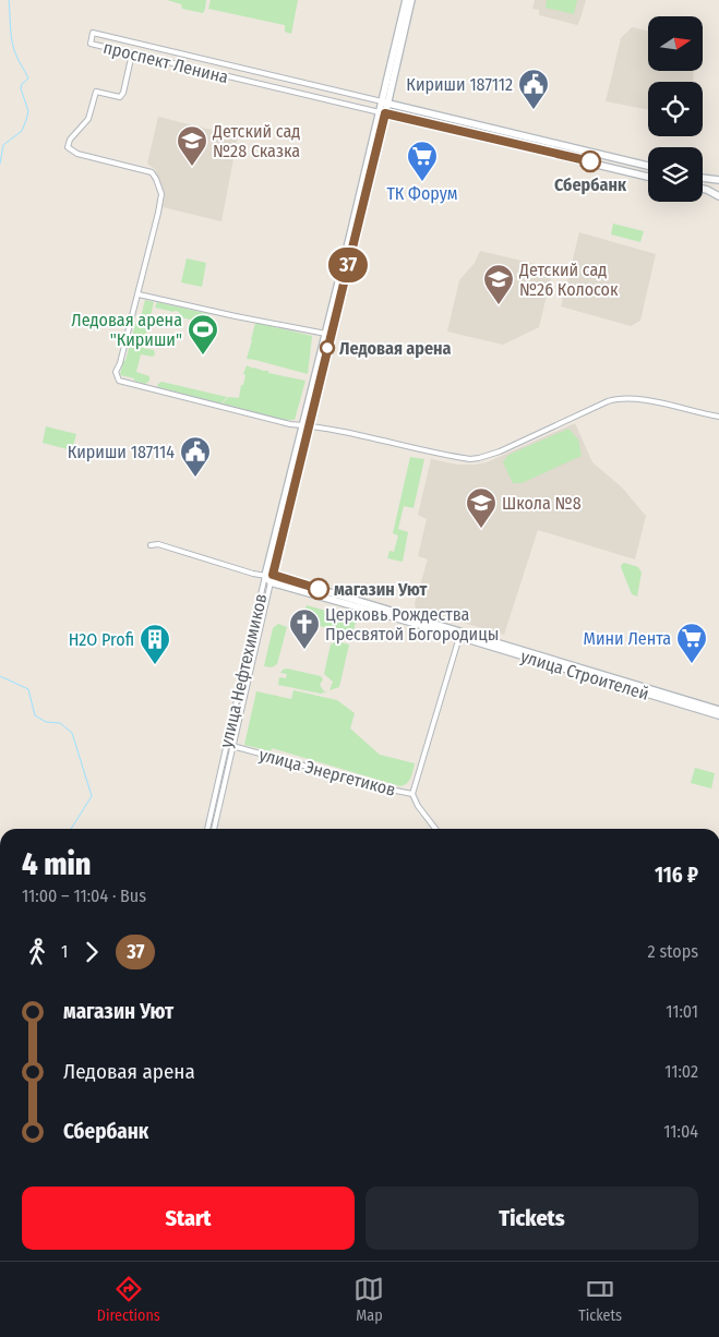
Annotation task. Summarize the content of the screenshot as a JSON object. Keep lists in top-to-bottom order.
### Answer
{
  "streets": {
    "street": [
      "проспект Ленина",
      "улица Нефтехимиков",
      "улица Строителей",
      "улица Энергетиков"
    ]
  },
  "crossings": [
    ["проспект Ленина", "улица Нефтехимиков"],
    ["улица Нефтехимиков", "улица Строителей"],
    ["улица Нефтехимиков", "улица Энергетиков"]
  ],
  "places": {
    "public building": ["Кириши 187112", "Кириши 187114"],
    "other": ["Сбербанк", "Ледовая арена", "магазин Уют"],
    "school or university": ["Детский сад №28 Сказка", "Детский сад №26 Колосок", "Школа №8"],
    "supermarket": ["ТК Форум", "Мини Лента"],
    "sports": ["Ледовая арена \"Кириши\""],
    "church": ["Церковь Рождества Пресвятой Богородицы"],
    "building": ["H2O Profi"]
  },
  "lines": ["bus line 37"],
  "north": "right",
  "page": {
    "on_map": "37",
    "heading": ["4 min", "11:00 – 11:04 · Bus", "116 ₽"],
    "legs": ["1", "37", "2 stops"],
    "list": [
      {
        "name": "магазин Уют",
        "value": "11:01"
      },
      {
        "name": "Ледовая арена",
        "value": "11:02"
      },
      {
        "name": "Сбербанк",
        "value": "11:04"
      }
    ],
    "buttons": ["Start", "Tickets"],
    "tabs": ["Directions", "Map", "Tickets"]
  }
}
